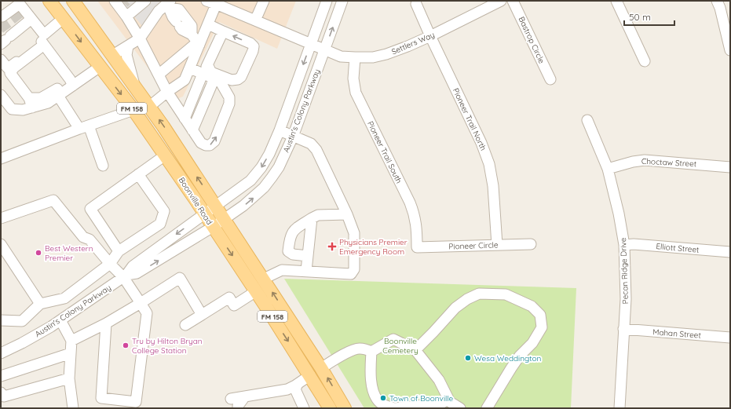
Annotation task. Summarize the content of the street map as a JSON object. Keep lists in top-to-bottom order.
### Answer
{
  "streets": {
    "main road": ["FM 158", "Boonville Road"],
    "street": [
      "Bastrop Circle",
      "Settlers Way",
      "Austin's Colony Parkway",
      "Pioneer Trail North",
      "Pioneer Trail South",
      "Choctaw Street",
      "Pioneer Circle",
      "Elliott Street",
      "Pecan Ridge Drive",
      "Mahan Street"
    ]
  },
  "crossings": [
    ["Settlers Way", "Austin's Colony Parkway"],
    ["Settlers Way", "Pioneer Trail North"],
    ["Settlers Way", "Pioneer Trail South"],
    ["Austin's Colony Parkway", "Boonville Road"],
    ["Pioneer Trail North", "Pioneer Circle"],
    ["Pioneer Trail South", "Pioneer Circle"],
    ["Choctaw Street", "Pecan Ridge Drive"],
    ["Elliott Street", "Pecan Ridge Drive"],
    ["Pecan Ridge Drive", "Mahan Street"]
  ],
  "parks": ["Boonville Cemetery"],
  "places": {
    "health": ["Physicians Premier Emergency Room"],
    "other": [
      "Best Western Premier",
      "Tru by Hilton Bryan College Station",
      "Wesa Weddington",
      "Town of Boonville"
    ]
  },
  "scale_bar": "50 m"
}
